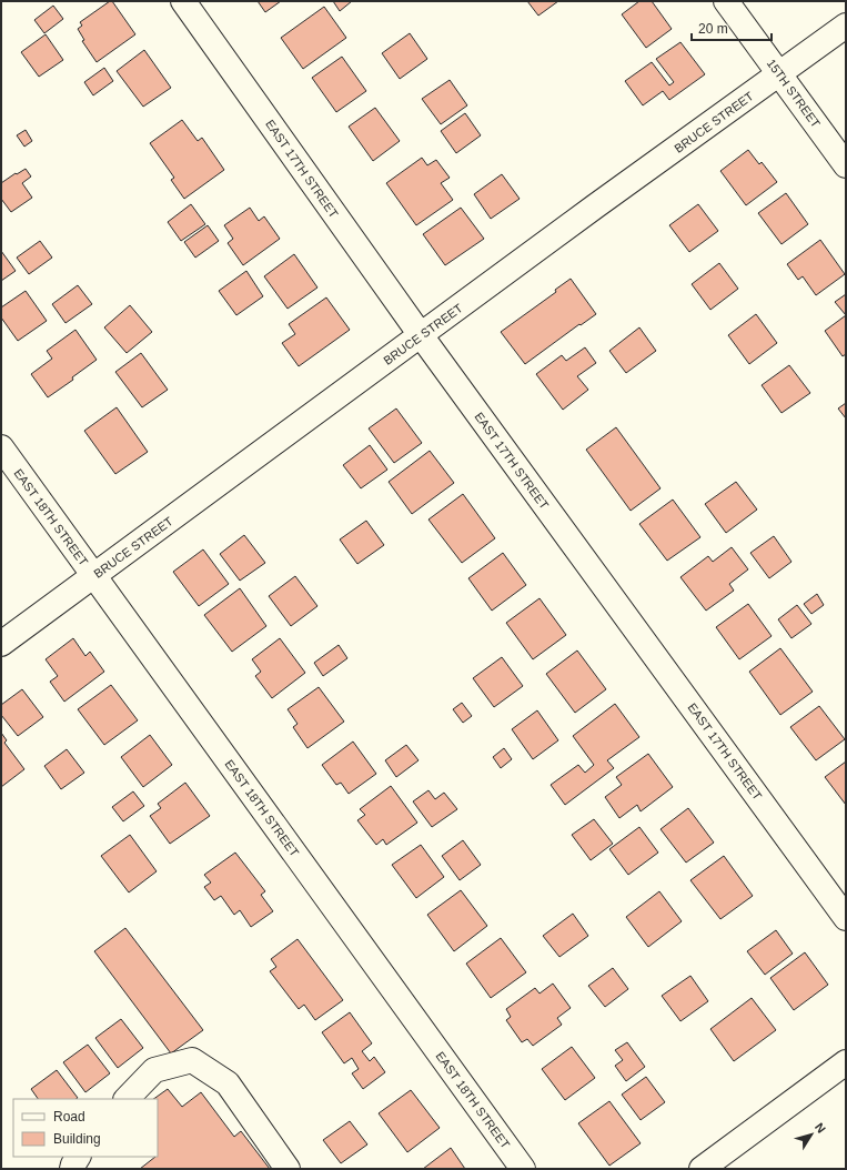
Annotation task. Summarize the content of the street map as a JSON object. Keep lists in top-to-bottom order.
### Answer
{
  "streets": {
    "street": [
      "15TH STREET",
      "BRUCE STREET",
      "EAST 17TH STREET",
      "EAST 18TH STREET"
    ]
  },
  "crossings": [
    ["15TH STREET", "BRUCE STREET"],
    ["BRUCE STREET", "EAST 17TH STREET"],
    ["BRUCE STREET", "EAST 18TH STREET"]
  ],
  "legend": ["Road", "Building"],
  "scale_bar": "20 m",
  "north": "top right"
}
